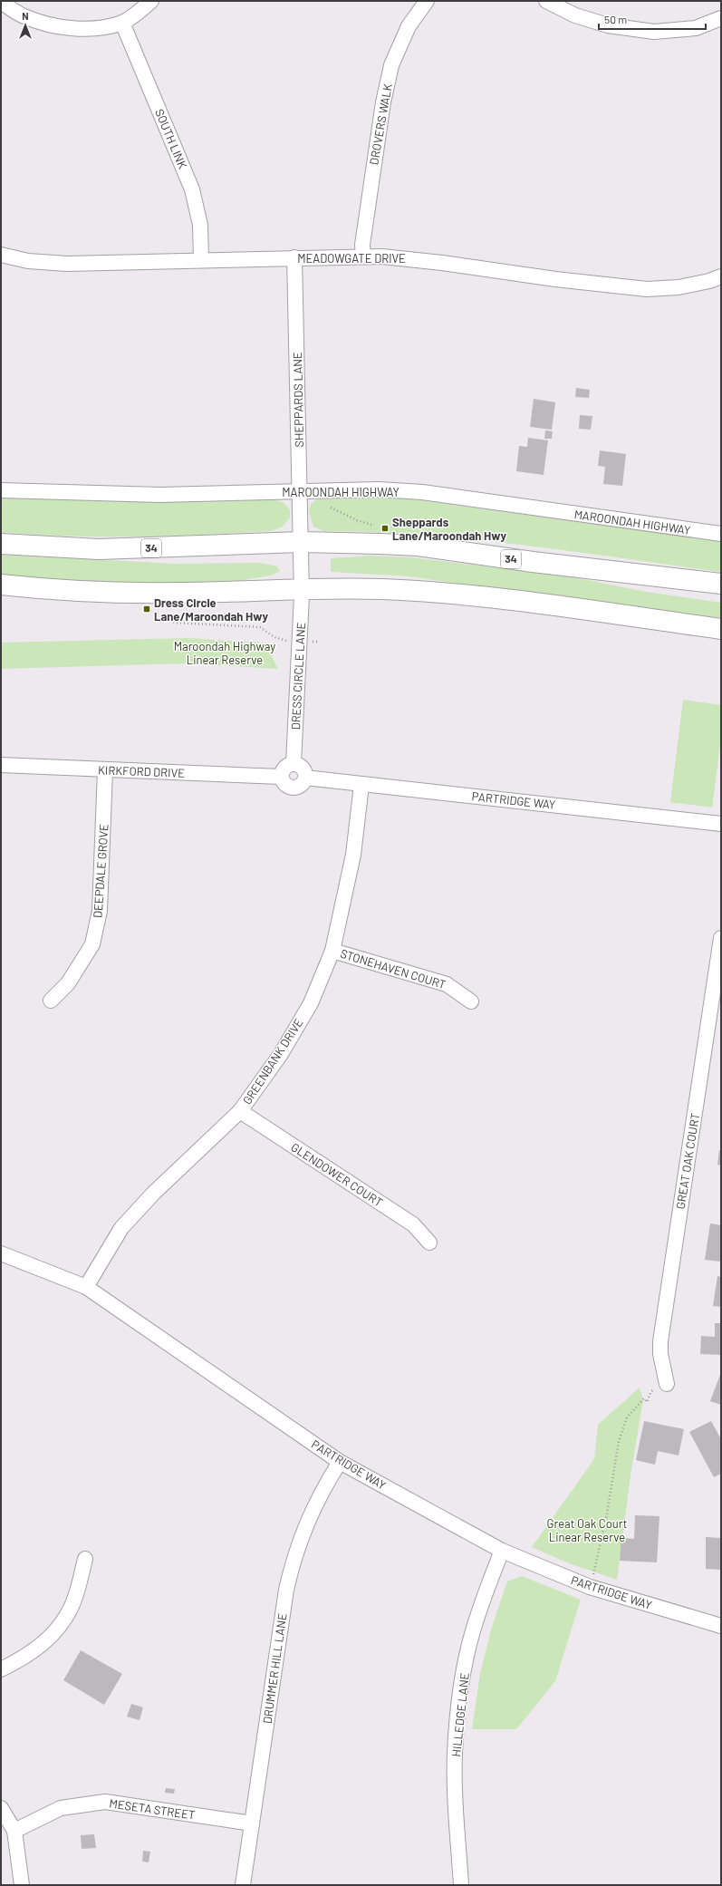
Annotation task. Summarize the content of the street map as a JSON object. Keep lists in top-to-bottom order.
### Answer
{
  "streets": {
    "highway": ["34"],
    "street": [
      "DROVERS WALK",
      "SOUTH LINK",
      "MEADOWGATE DRIVE",
      "SHEPPARDS LANE",
      "MAROONDAH HIGHWAY",
      "DRESS CIRCLE LANE",
      "KIRKFORD DRIVE",
      "PARTRIDGE WAY",
      "DEEPDALE GROVE",
      "STONEHAVEN COURT",
      "GREENBANK DRIVE",
      "GREAT OAK COURT",
      "GLENDOWER COURT",
      "DRUMMER HILL LANE",
      "HILLEDGE LANE",
      "MESETA STREET"
    ]
  },
  "crossings": [
    ["DROVERS WALK", "MEADOWGATE DRIVE"],
    ["SOUTH LINK", "MEADOWGATE DRIVE"],
    ["MEADOWGATE DRIVE", "SHEPPARDS LANE"],
    ["SHEPPARDS LANE", "MAROONDAH HIGHWAY"],
    ["SHEPPARDS LANE", "34"],
    ["SHEPPARDS LANE", "DRESS CIRCLE LANE"],
    ["34", "DRESS CIRCLE LANE"],
    ["DRESS CIRCLE LANE", "KIRKFORD DRIVE"],
    ["DRESS CIRCLE LANE", "PARTRIDGE WAY"],
    ["KIRKFORD DRIVE", "PARTRIDGE WAY"],
    ["KIRKFORD DRIVE", "DEEPDALE GROVE"],
    ["PARTRIDGE WAY", "GREENBANK DRIVE"],
    ["PARTRIDGE WAY", "DRUMMER HILL LANE"],
    ["PARTRIDGE WAY", "HILLEDGE LANE"],
    ["STONEHAVEN COURT", "GREENBANK DRIVE"],
    ["GREENBANK DRIVE", "GLENDOWER COURT"],
    ["DRUMMER HILL LANE", "MESETA STREET"]
  ],
  "parks": ["Maroondah Highway Linear Reserve", "Great Oak Court Linear Reserve"],
  "places": {
    "transit": ["Sheppards Lane/Maroondah Hwy", "Dress Circle Lane/Maroondah Hwy"]
  },
  "scale_bar": "50 m",
  "north": "top"
}
